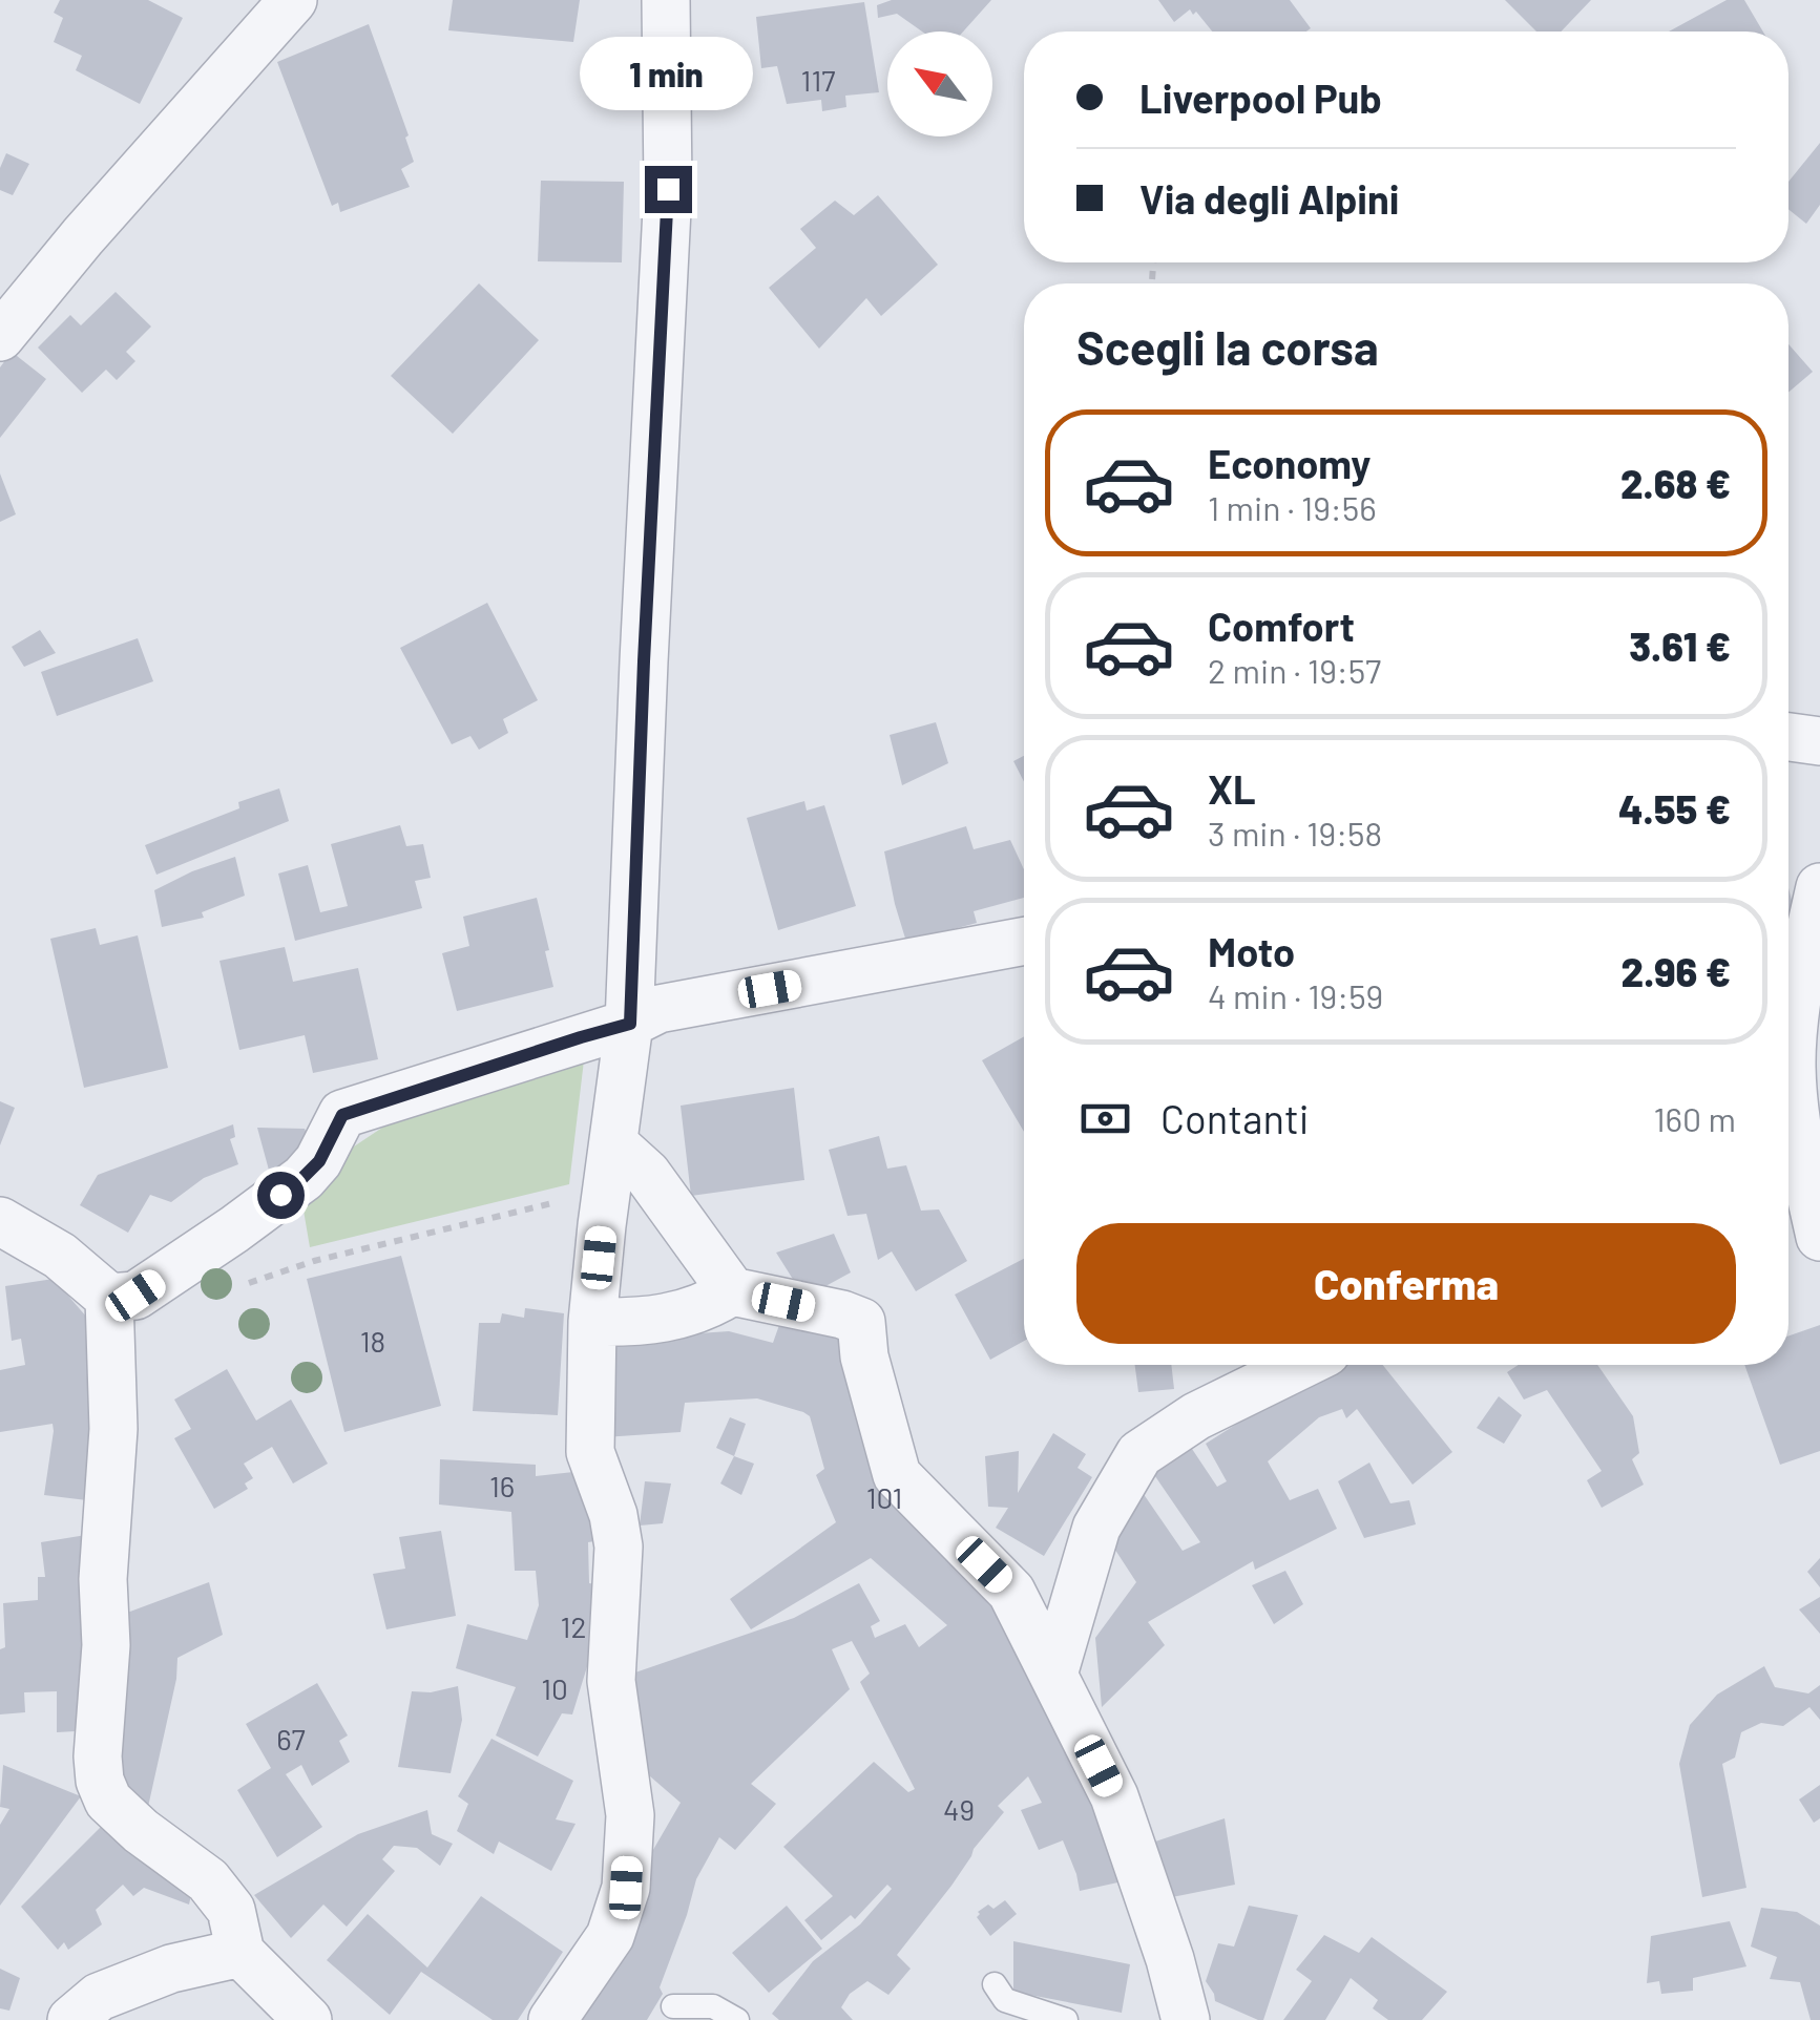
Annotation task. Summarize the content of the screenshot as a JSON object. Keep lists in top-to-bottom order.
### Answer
{
  "house_numbers": [
    "117",
    "18",
    "16",
    "101",
    "12",
    "10",
    "67",
    "49"
  ],
  "north": "top left",
  "page": {
    "banner": ["Liverpool Pub", "Via degli Alpini"],
    "bubble": "1 min",
    "heading": "Scegli la corsa",
    "list": [
      {
        "name": "Economy",
        "note": "1 min · 19:56",
        "value": "2.68 €"
      },
      {
        "name": "Comfort",
        "note": "2 min · 19:57",
        "value": "3.61 €"
      },
      {
        "name": "XL",
        "note": "3 min · 19:58",
        "value": "4.55 €"
      },
      {
        "name": "Moto",
        "note": "4 min · 19:59",
        "value": "2.96 €"
      }
    ],
    "pay": ["Contanti", "160 m"],
    "buttons": "Conferma"
  }
}
